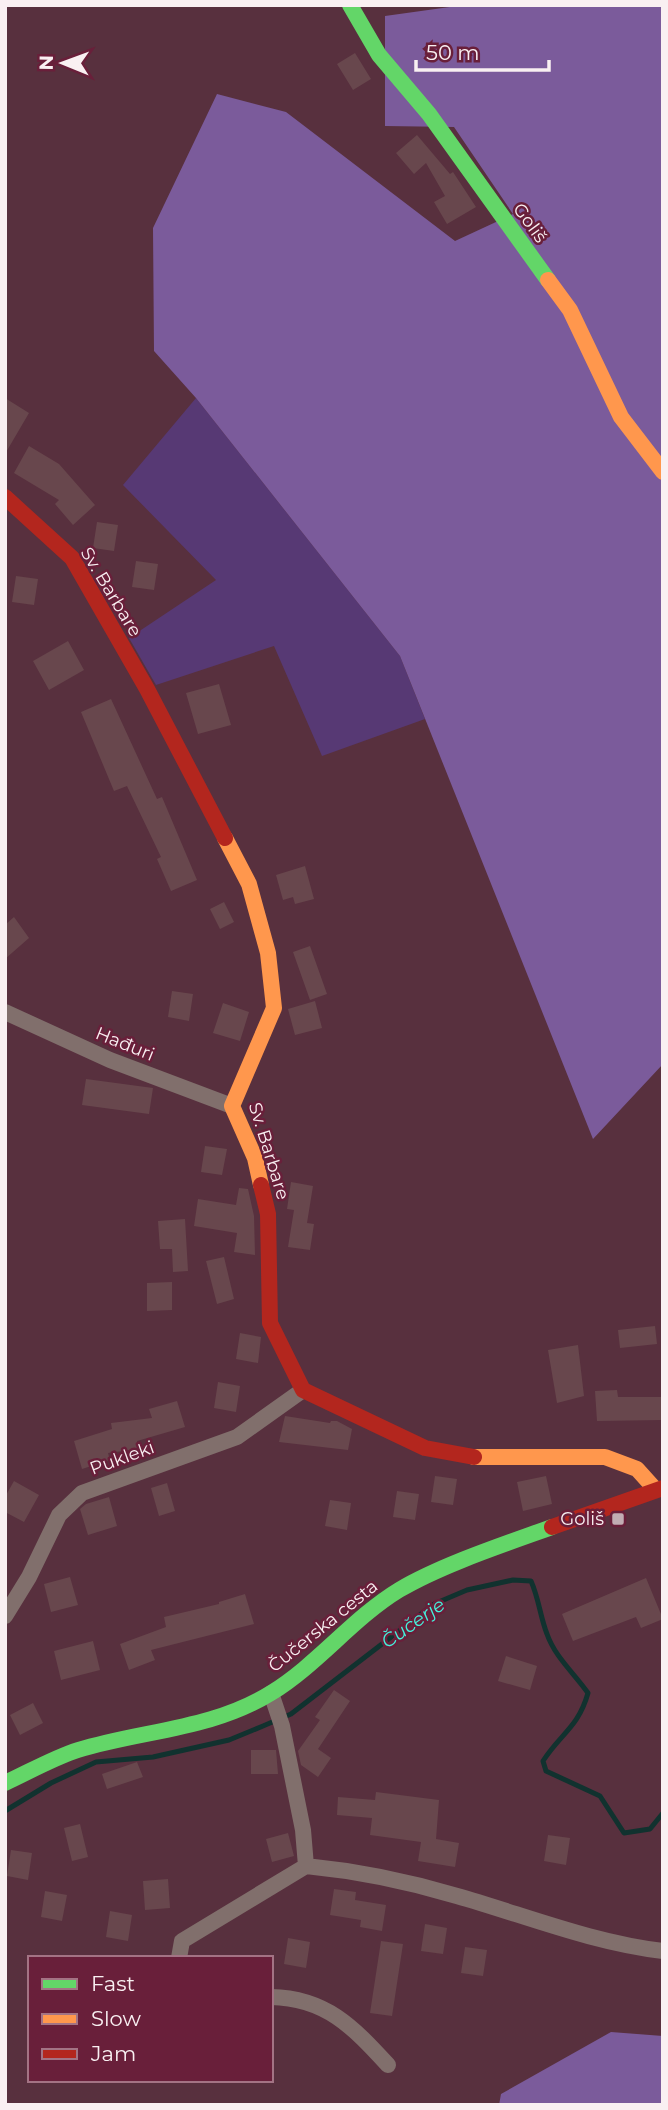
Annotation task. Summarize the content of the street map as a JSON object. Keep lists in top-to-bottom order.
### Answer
{
  "streets": {
    "street": [
      "Goliš",
      "Sv. Barbare",
      "Hađuri",
      "Pukleki",
      "Čučerska cesta"
    ]
  },
  "crossings": [
    ["Sv. Barbare", "Hađuri"],
    ["Sv. Barbare", "Pukleki"]
  ],
  "water": ["Čučerje"],
  "places": {
    "transit": ["Goliš"]
  },
  "legend": ["Fast", "Slow", "Jam"],
  "scale_bar": "50 m",
  "north": "left"
}
